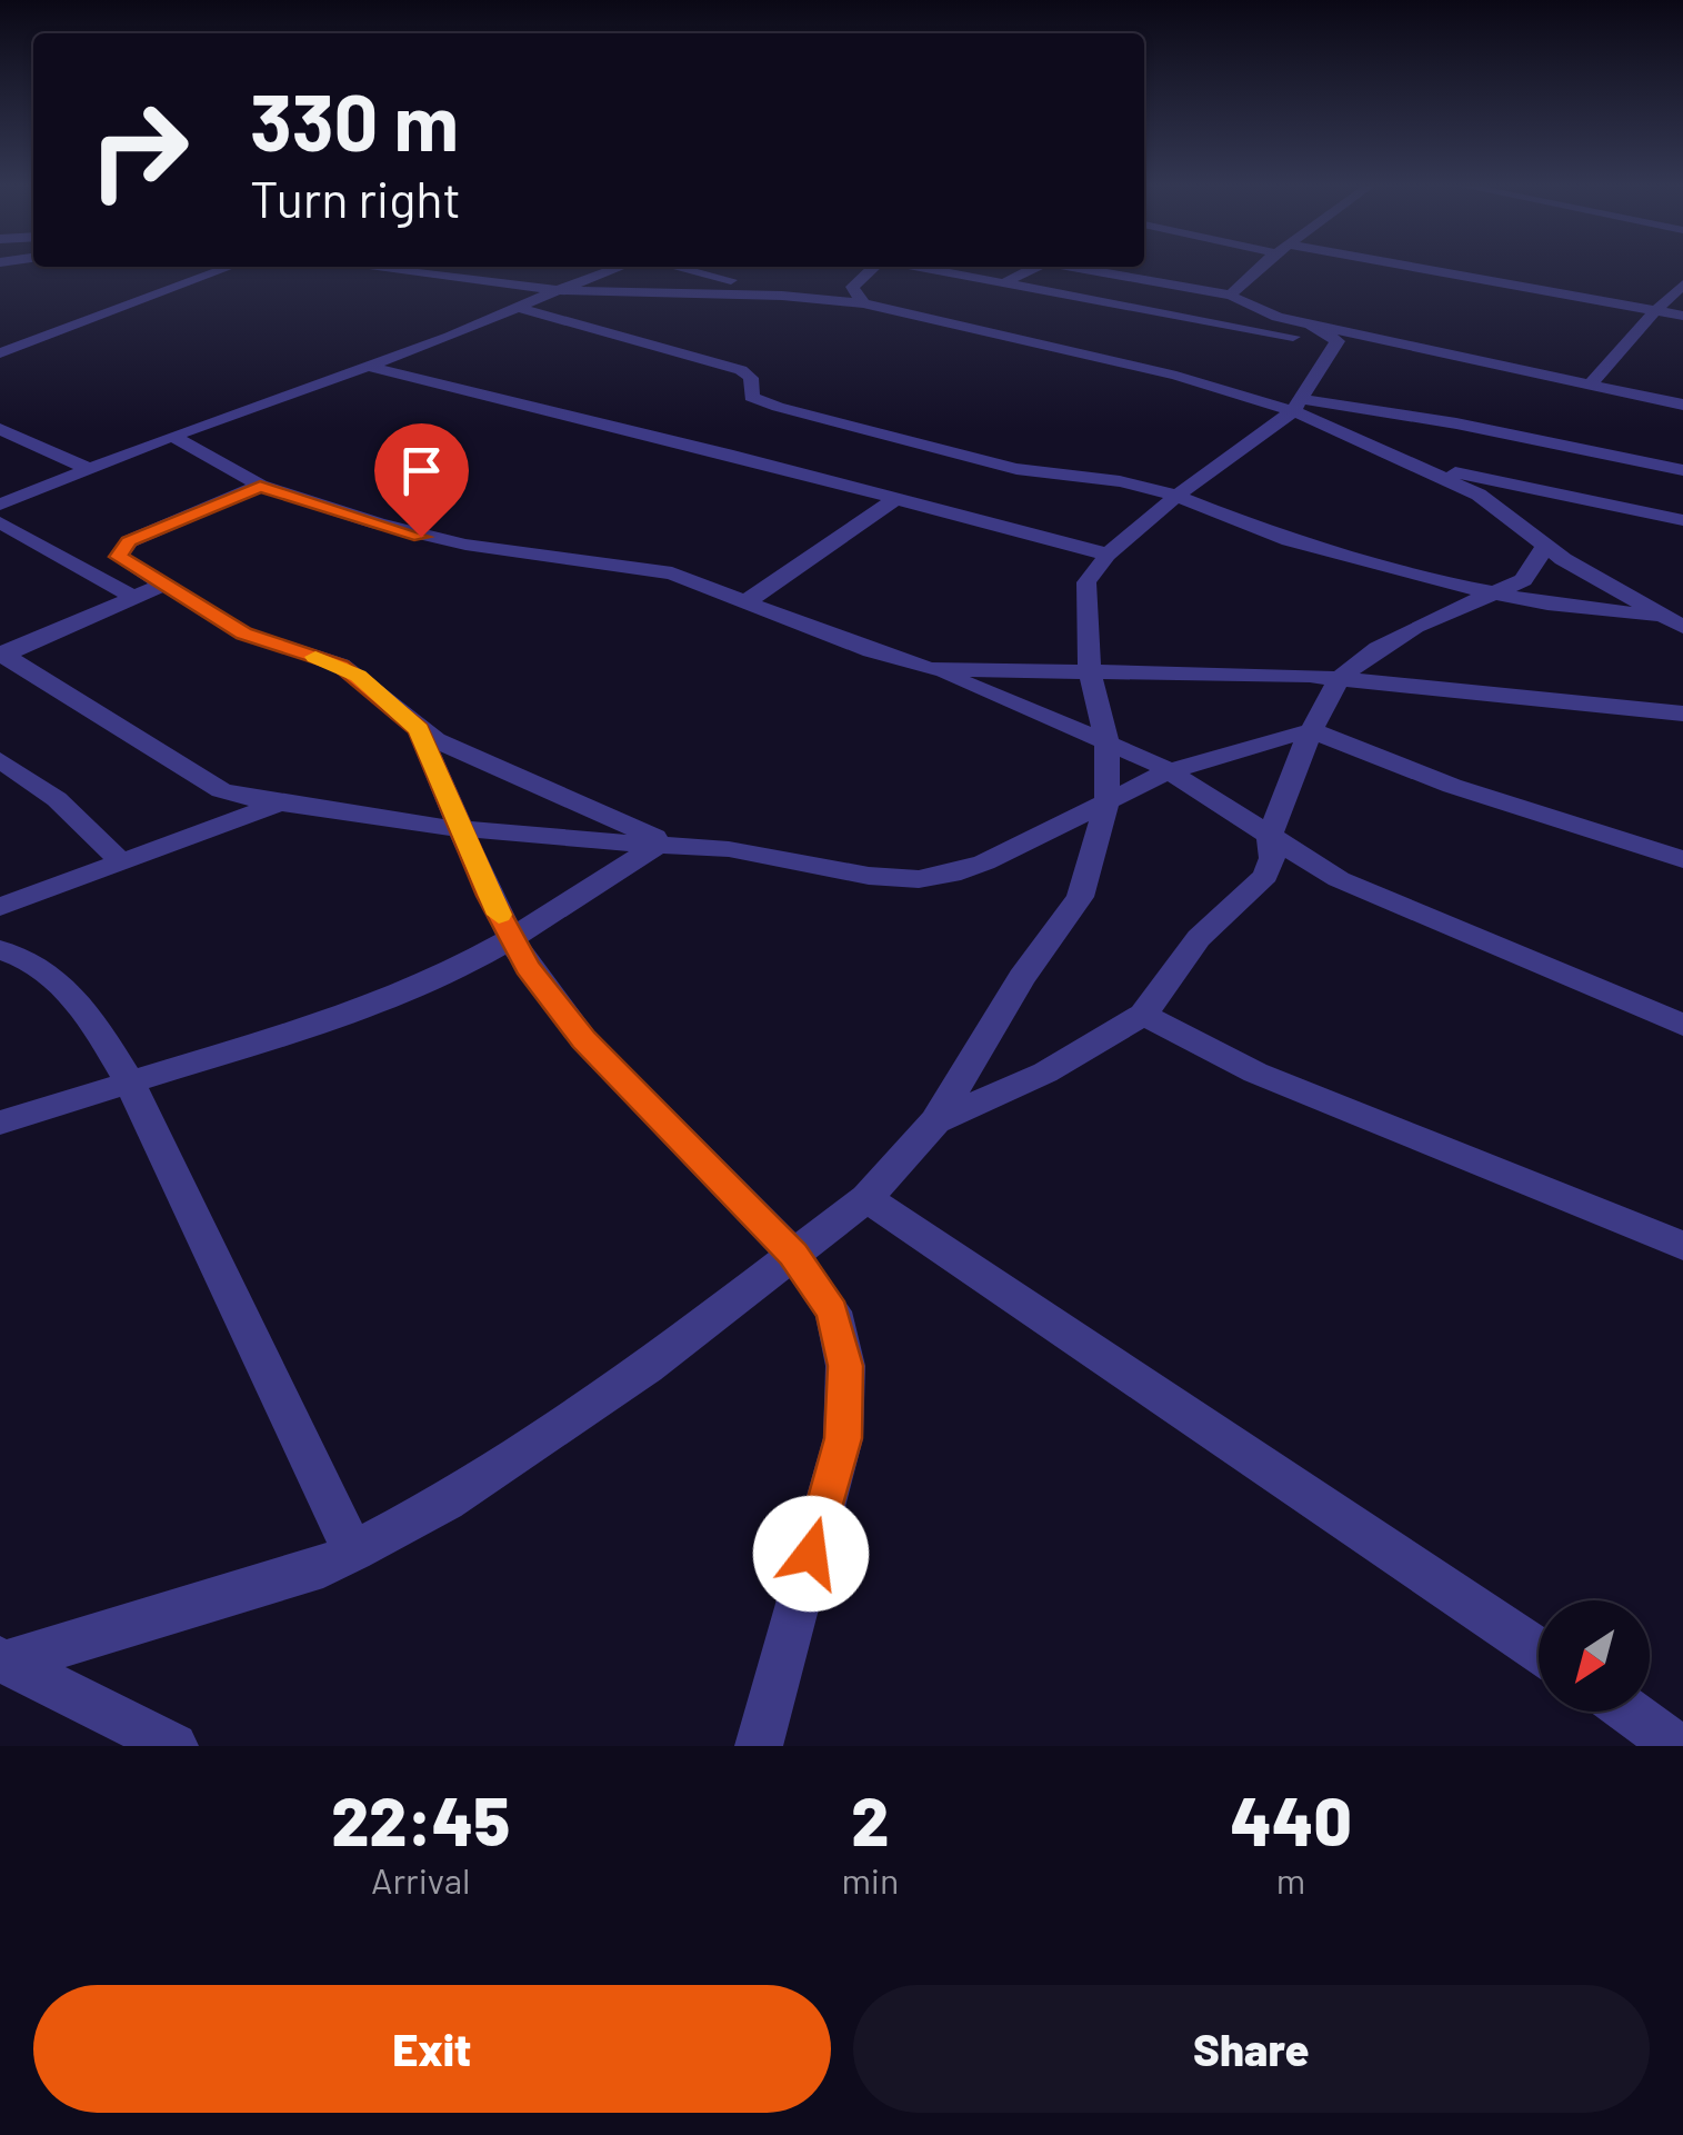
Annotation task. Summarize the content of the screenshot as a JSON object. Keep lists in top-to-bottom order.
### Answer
{
  "north": "bottom left",
  "page": {
    "turn": ["330 m", "Turn right"],
    "eta": [
      "22:45",
      "Arrival",
      "2",
      "min",
      "440",
      "m"
    ],
    "buttons": ["Exit", "Share"]
  }
}
